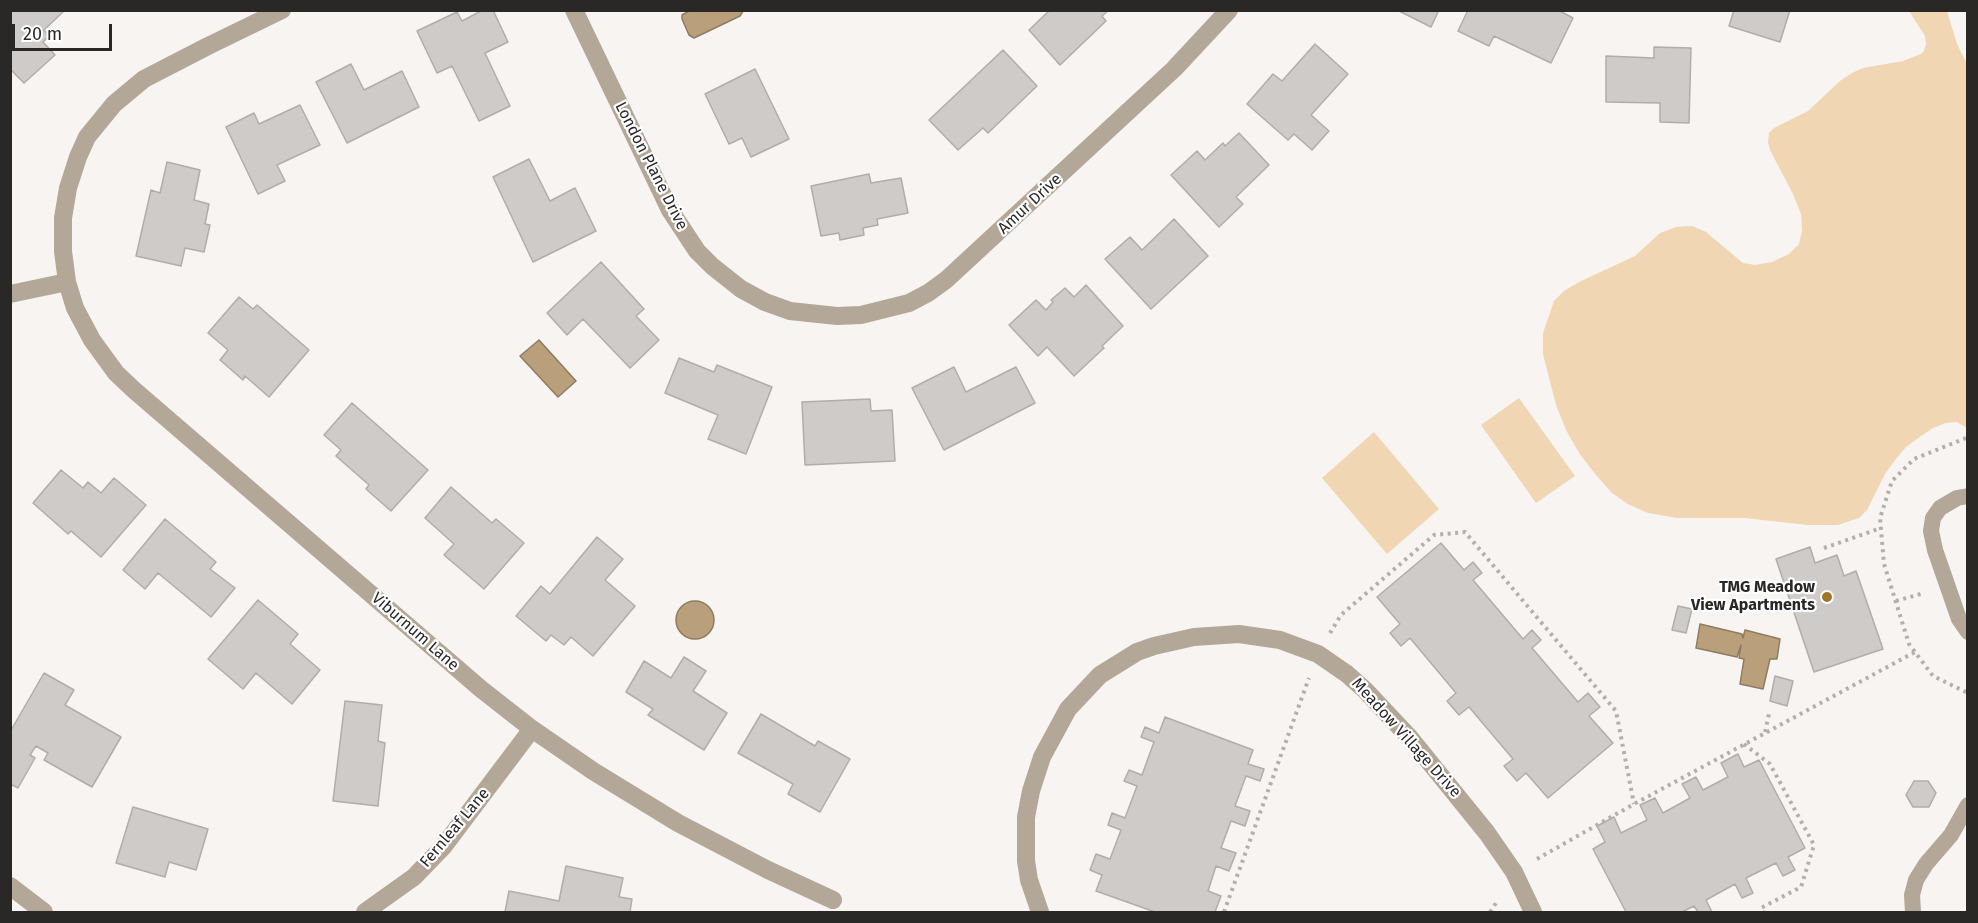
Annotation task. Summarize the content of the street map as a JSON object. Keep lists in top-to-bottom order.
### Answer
{
  "streets": {
    "street": [
      "London Plane Drive",
      "Amur Drive",
      "Viburnum Lane",
      "Meadow Village Drive",
      "Fernleaf Lane"
    ]
  },
  "crossings": [
    ["London Plane Drive", "Amur Drive"],
    ["Viburnum Lane", "Fernleaf Lane"]
  ],
  "places": ["TMG Meadow View Apartments"],
  "scale_bar": "20 m"
}
